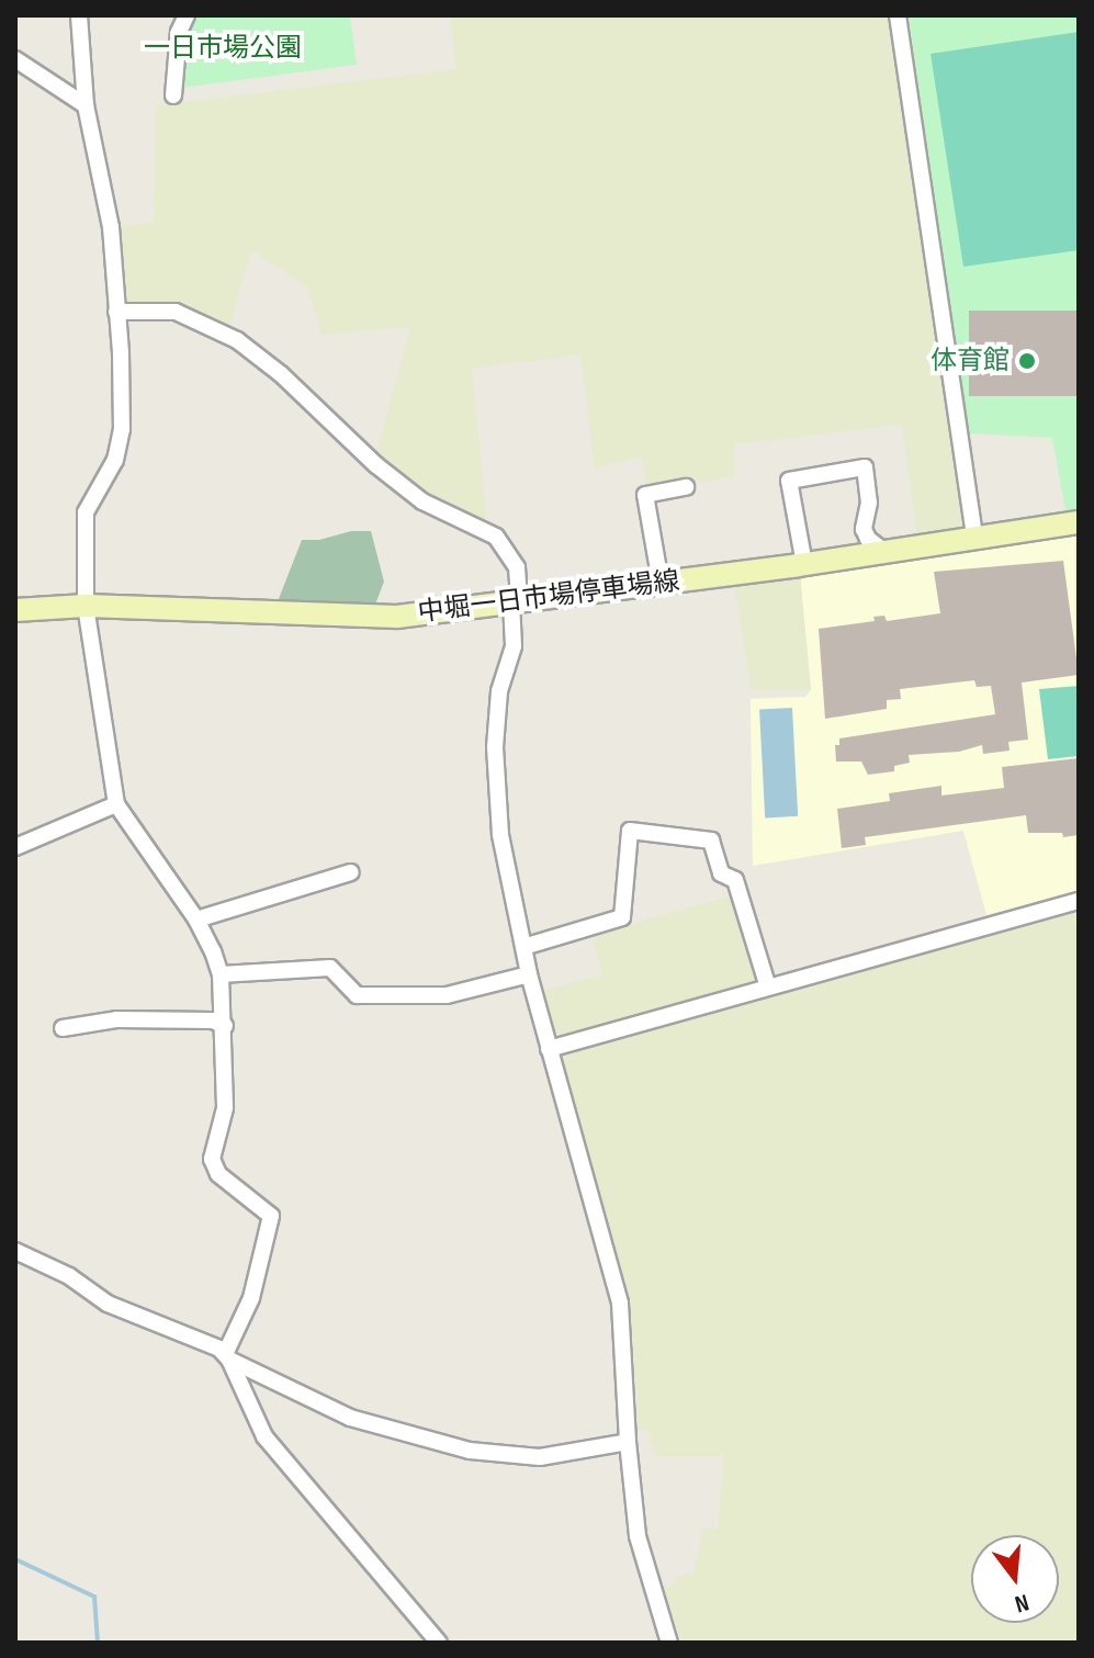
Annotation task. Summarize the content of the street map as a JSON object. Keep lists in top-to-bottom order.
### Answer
{
  "streets": {
    "main road": ["中堀一日市場停車場線"]
  },
  "parks": ["一日市場公園"],
  "places": ["体育館"],
  "north": "bottom"
}
